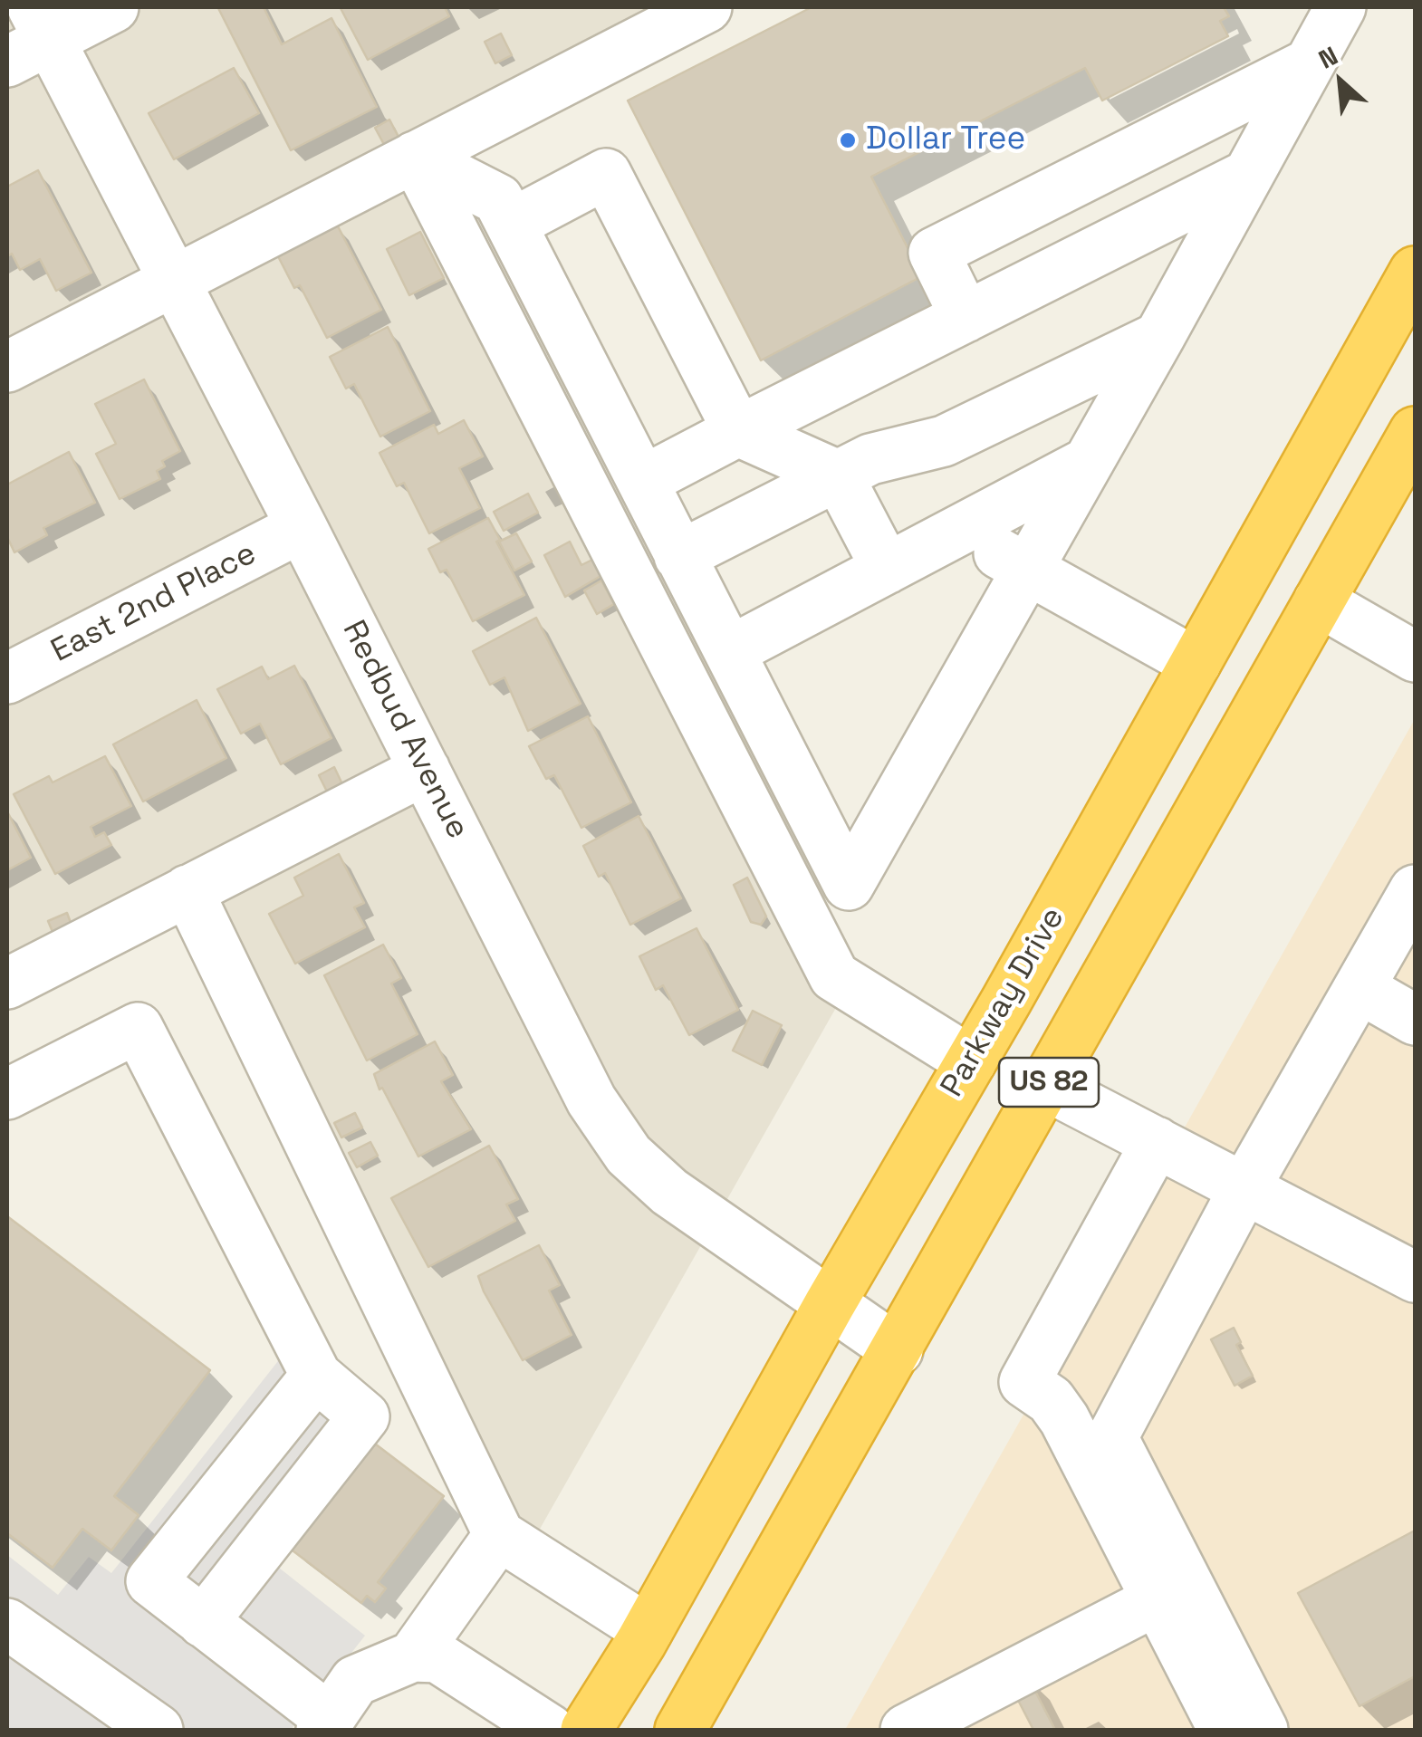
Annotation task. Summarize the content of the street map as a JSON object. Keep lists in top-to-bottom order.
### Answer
{
  "streets": {
    "highway": ["Parkway Drive", "US 82"],
    "street": ["East 2nd Place", "Redbud Avenue"]
  },
  "crossings": [
    ["East 2nd Place", "Redbud Avenue"],
    ["Redbud Avenue", "Parkway Drive"],
    ["Redbud Avenue", "US 82"]
  ],
  "places": ["Dollar Tree"],
  "north": "top left"
}
